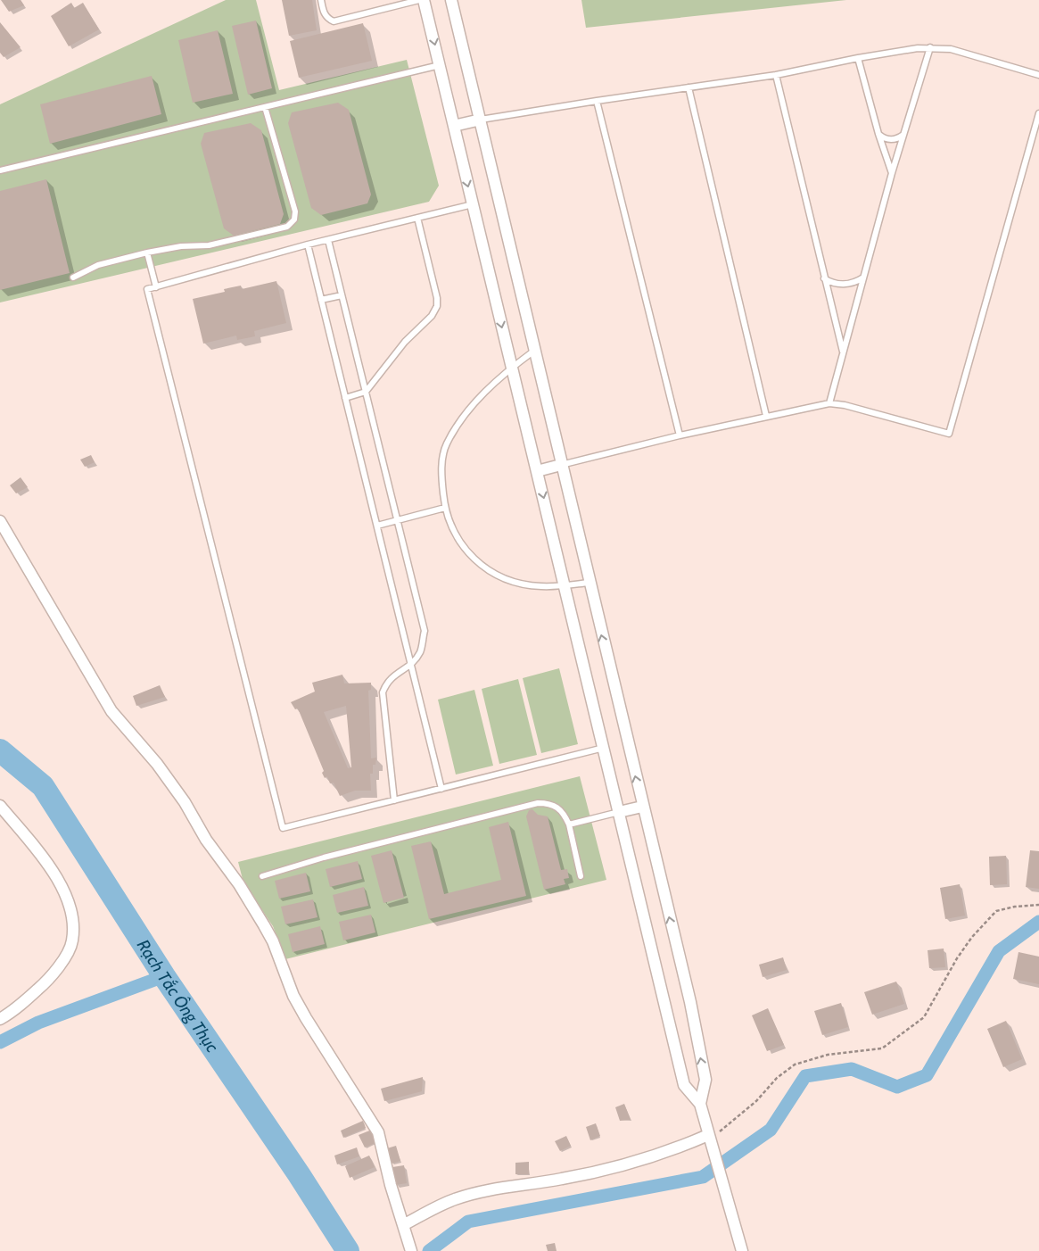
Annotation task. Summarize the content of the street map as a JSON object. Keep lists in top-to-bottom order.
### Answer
{
  "water": ["Rạch Tắc Ông Thục"]
}
